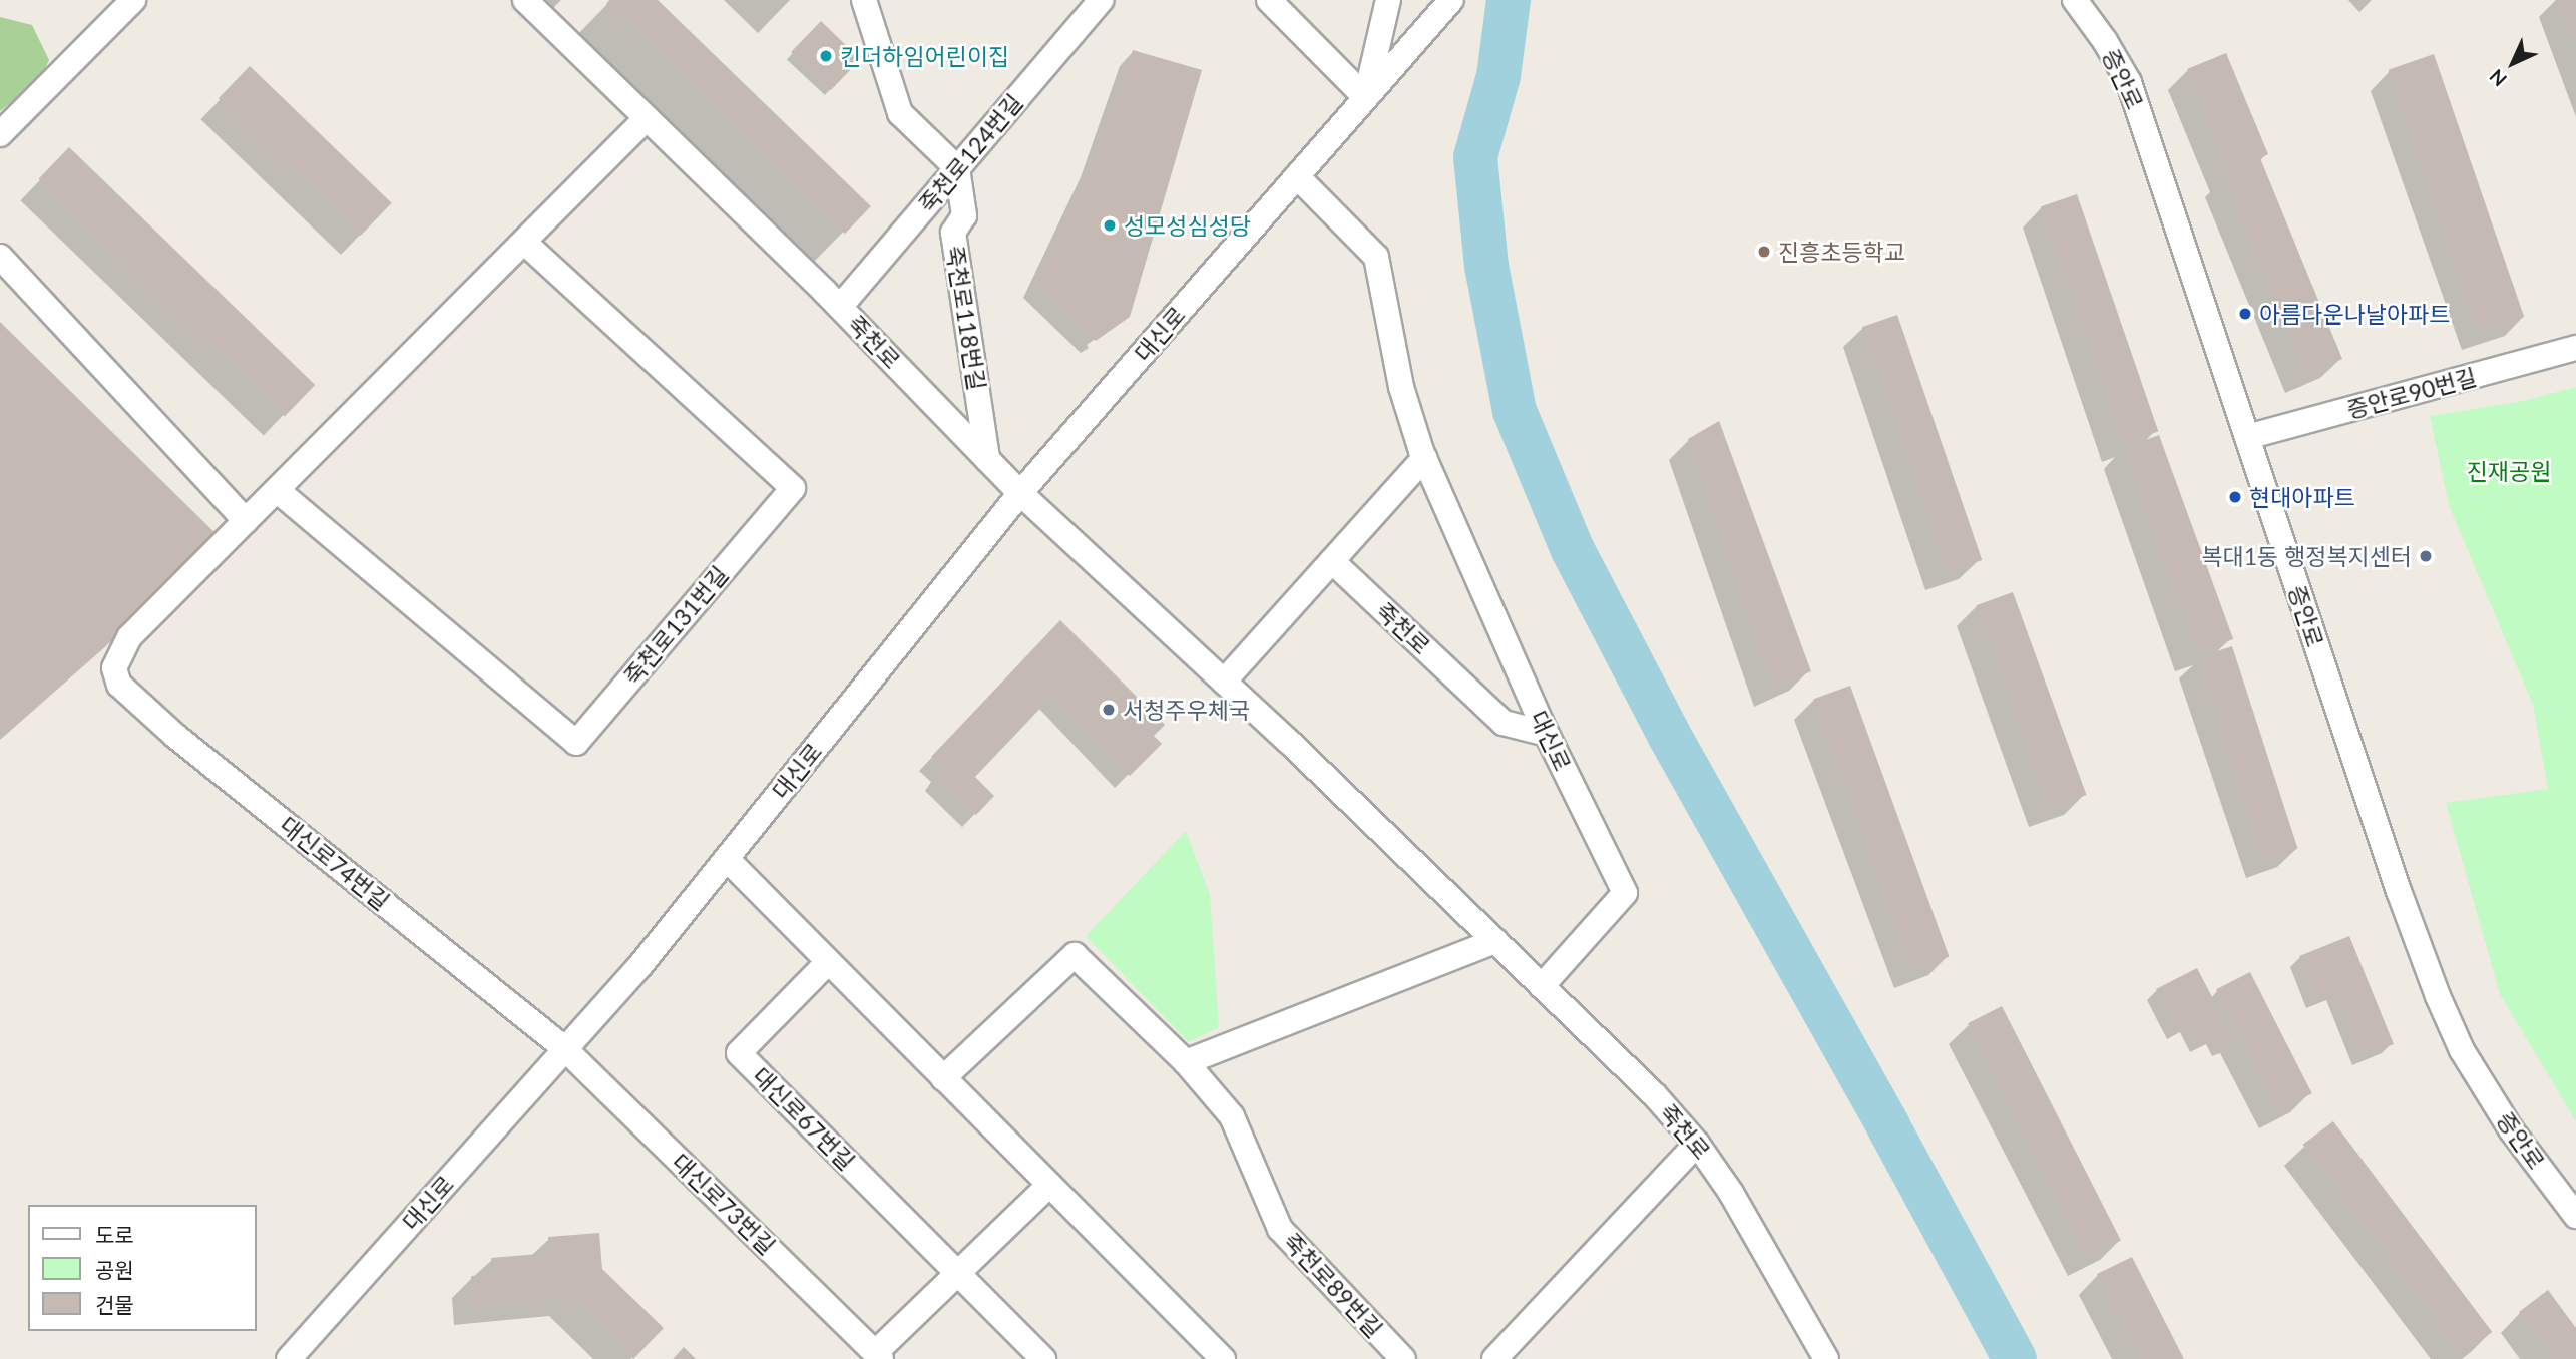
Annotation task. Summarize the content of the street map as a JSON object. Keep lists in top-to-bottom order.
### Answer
{
  "streets": {
    "street": [
      "증안로",
      "죽천로124번길",
      "죽천로118번길",
      "대신로",
      "죽천로",
      "증안로90번길",
      "죽천로131번길",
      "대신로74번길",
      "대신로67번길",
      "대신로73번길",
      "죽천로89번길"
    ]
  },
  "crossings": [
    ["증안로", "증안로90번길"],
    ["죽천로124번길", "죽천로118번길"],
    ["죽천로124번길", "죽천로"],
    ["죽천로118번길", "죽천로"],
    ["대신로", "죽천로"],
    ["대신로", "대신로74번길"],
    ["대신로", "대신로73번길"],
    ["대신로74번길", "대신로73번길"]
  ],
  "parks": ["진재공원"],
  "places": [
    "킨더하임어린이집",
    "성모성심성당",
    "진흥초등학교",
    "아름다운나날아파트",
    "현대아파트",
    "복대1동 행정복지센터",
    "서청주우체국"
  ],
  "legend": ["도로", "공원", "건물"],
  "north": "bottom left"
}
